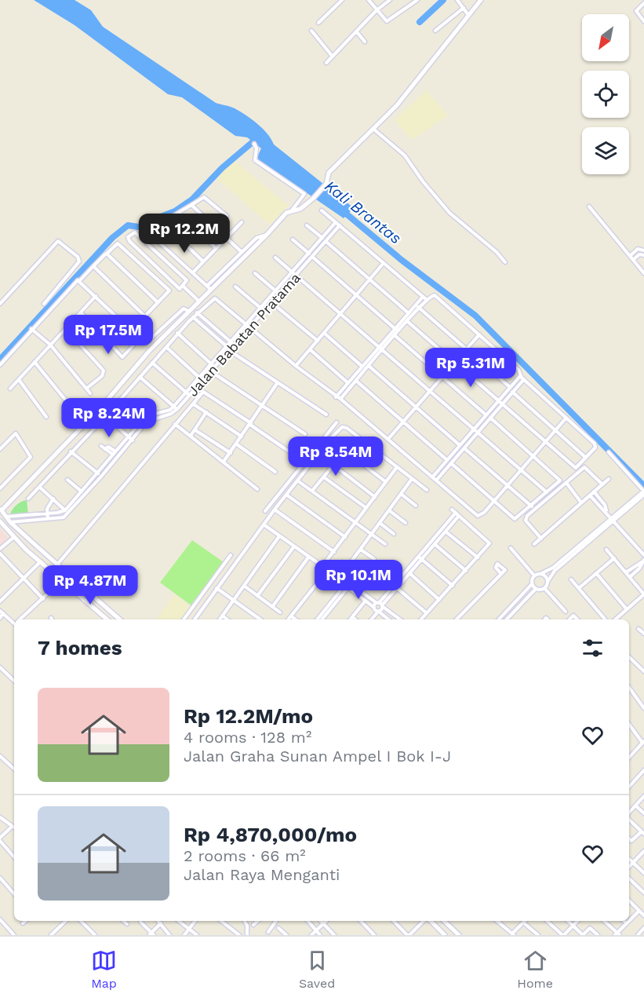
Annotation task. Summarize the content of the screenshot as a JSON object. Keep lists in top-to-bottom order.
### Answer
{
  "streets": {
    "street": ["Jalan Babatan Pratama"]
  },
  "water": ["Kali Brantas"],
  "north": "bottom left",
  "page": {
    "price": [
      "Rp 12.2M",
      "Rp 17.5M",
      "Rp 5.31M",
      "Rp 8.24M",
      "Rp 8.54M",
      "Rp 10.1M",
      "Rp 4.87M"
    ],
    "heading": "7 homes",
    "list": [
      {
        "name": "Rp 12.2M/mo",
        "note": "4 rooms · 128 m² · Jalan Graha Sunan Ampel I Bok I-J"
      },
      {
        "name": "Rp 4,870,000/mo",
        "note": "2 rooms · 66 m² · Jalan Raya Menganti"
      }
    ],
    "tabs": ["Map", "Saved", "Home"]
  }
}
